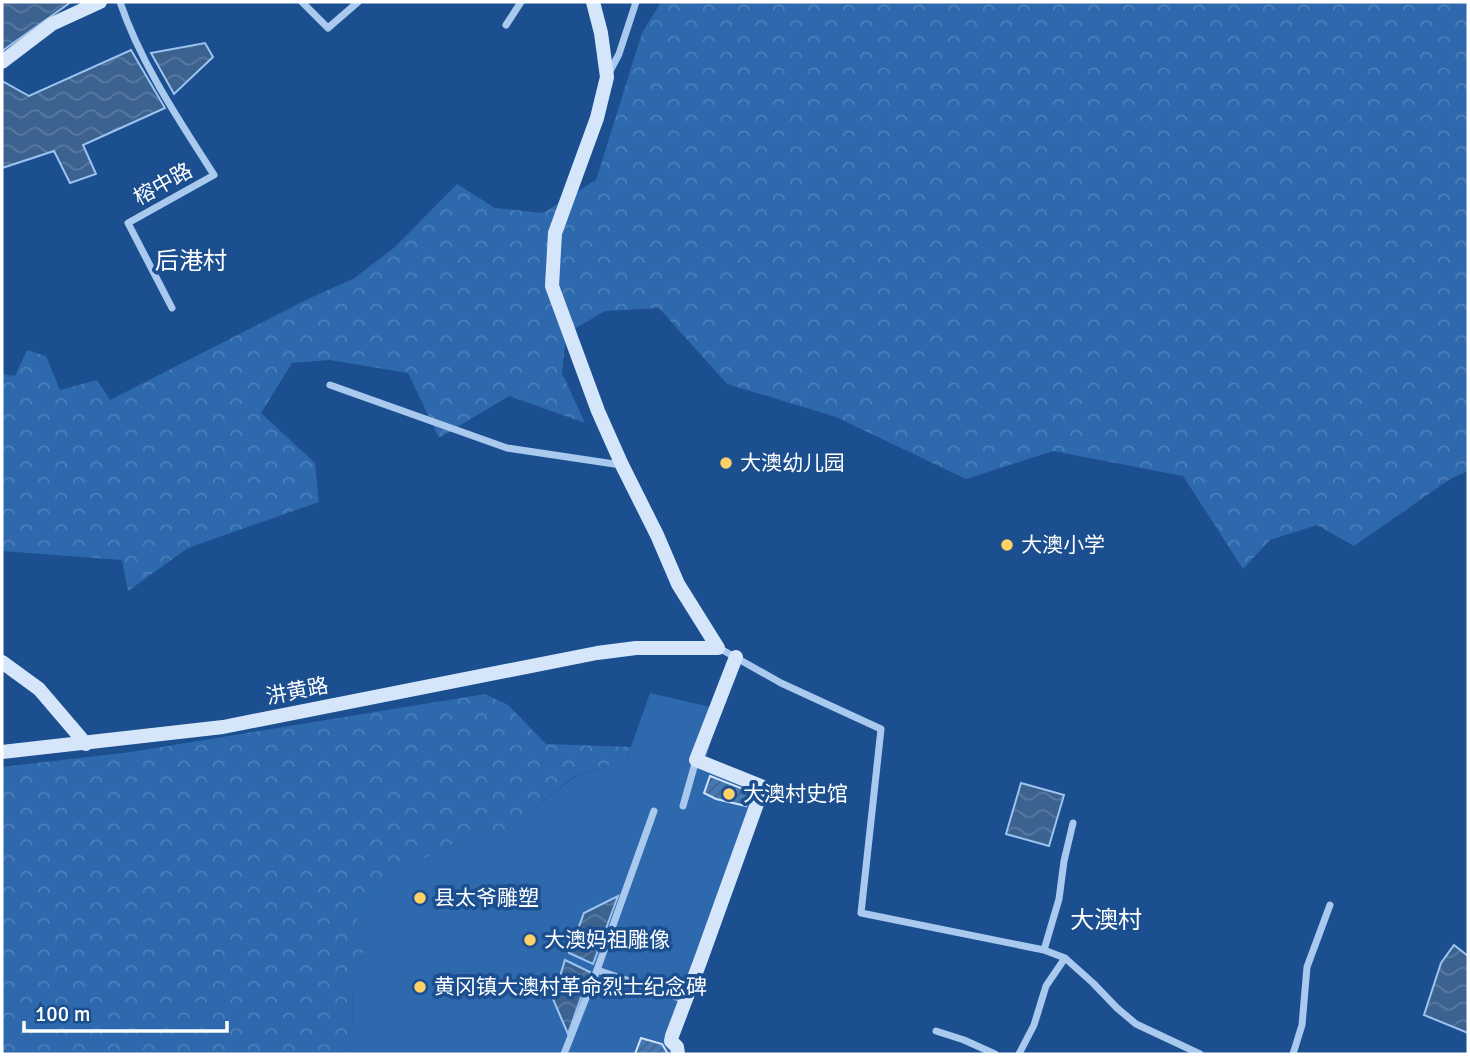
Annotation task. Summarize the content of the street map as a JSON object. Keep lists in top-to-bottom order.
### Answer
{
  "streets": {
    "main road": ["汫黄路"],
    "street": ["榕中路"]
  },
  "districts": ["后港村", "大澳村"],
  "places": [
    "大澳幼儿园",
    "大澳小学",
    "大澳村史馆",
    "县太爷雕塑",
    "大澳妈祖雕像",
    "黄冈镇大澳村革命烈士纪念碑"
  ],
  "scale_bar": "100 m"
}
